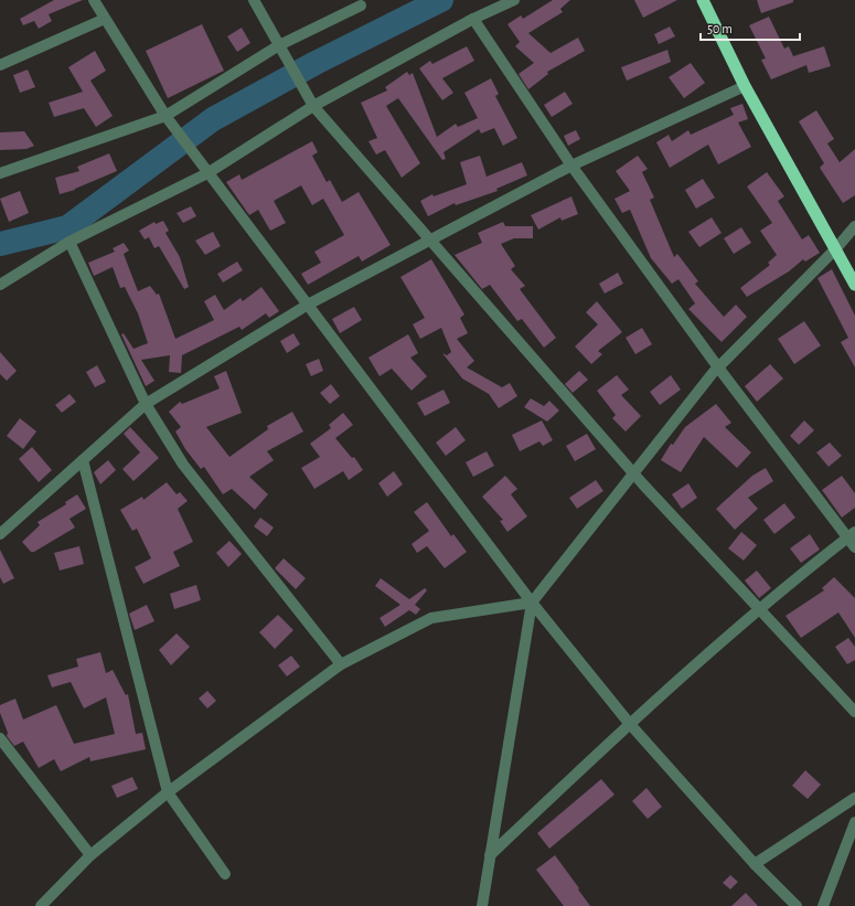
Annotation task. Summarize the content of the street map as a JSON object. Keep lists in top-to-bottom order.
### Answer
{
  "scale_bar": "50 m"
}
